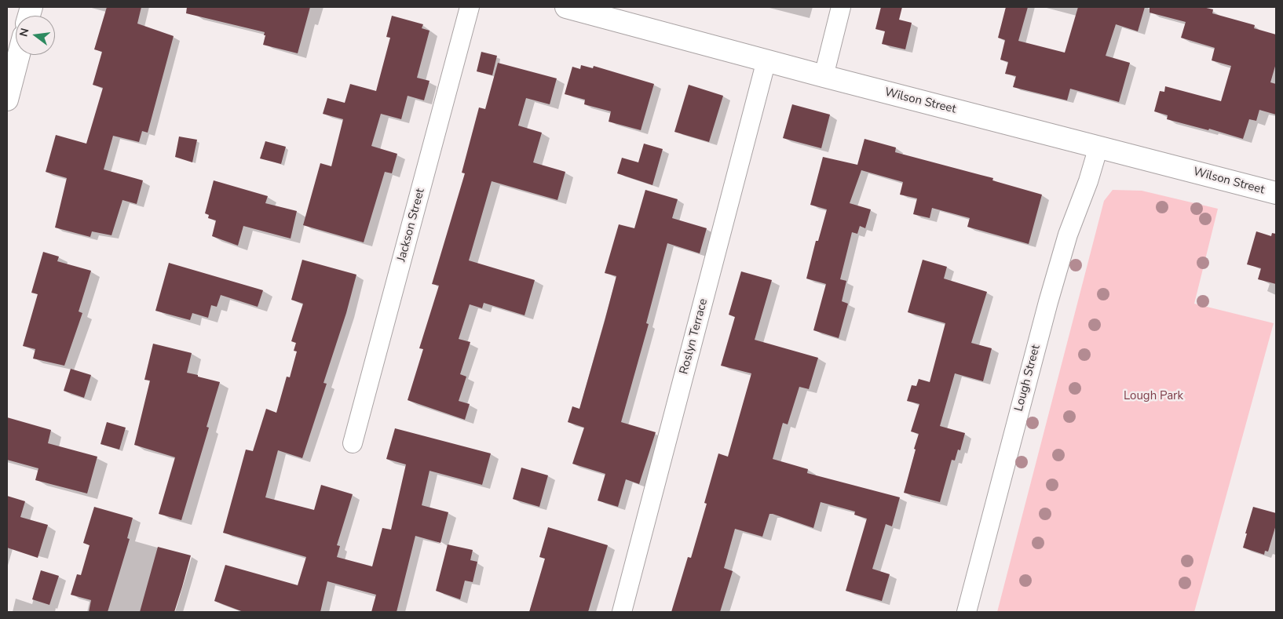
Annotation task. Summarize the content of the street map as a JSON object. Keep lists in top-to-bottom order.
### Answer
{
  "streets": {
    "street": [
      "Wilson Street",
      "Jackson Street",
      "Roslyn Terrace",
      "Lough Street"
    ]
  },
  "crossings": [
    ["Wilson Street", "Roslyn Terrace"],
    ["Wilson Street", "Lough Street"]
  ],
  "parks": ["Lough Park"],
  "north": "left"
}
